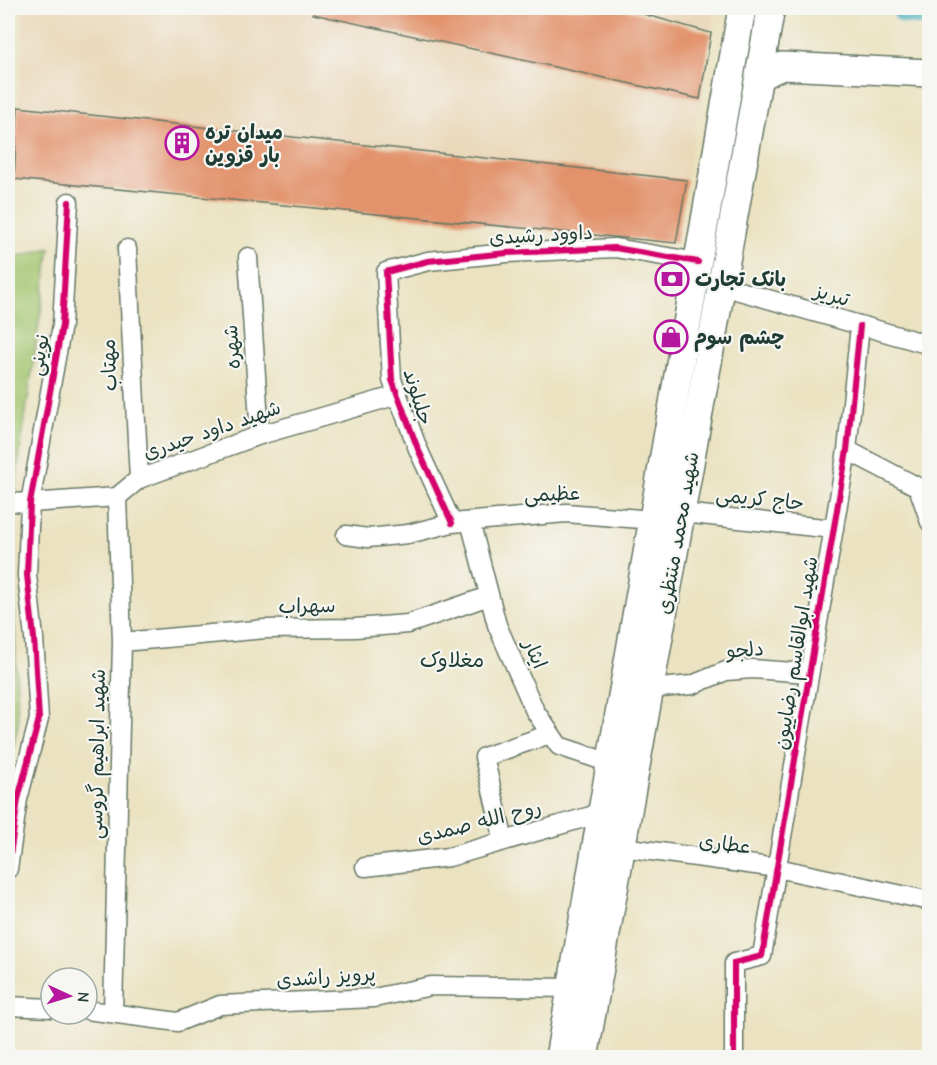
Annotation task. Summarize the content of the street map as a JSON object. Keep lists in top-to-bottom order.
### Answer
{
  "streets": {
    "main road": ["شهید محمد منتظری"],
    "street": [
      "داوود رشیدی",
      "تبریز",
      "شهره",
      "نوینی",
      "مهتاب",
      "جلیلوند",
      "شهید داود حیدری",
      "عظیمی",
      "حاج کریمی",
      "سهراب",
      "دلجو",
      "شهید ابوالقاسم رضاییون",
      "ایثار",
      "شهید ابراهیم گروسی",
      "روح الله صمدی",
      "عطاری",
      "پرویز راشدی"
    ]
  },
  "crossings": [
    ["داوود رشیدی", "جلیلوند"],
    ["داوود رشیدی", "شهید محمد منتظری"],
    ["تبریز", "شهید محمد منتظری"],
    ["تبریز", "شهید ابوالقاسم رضاییون"],
    ["شهره", "شهید داود حیدری"],
    ["مهتاب", "شهید داود حیدری"],
    ["جلیلوند", "شهید داود حیدری"],
    ["جلیلوند", "عظیمی"],
    ["جلیلوند", "ایثار"],
    ["شهید داود حیدری", "شهید ابراهیم گروسی"],
    ["عظیمی", "شهید محمد منتظری"],
    ["عظیمی", "ایثار"],
    ["حاج کریمی", "شهید محمد منتظری"],
    ["حاج کریمی", "شهید ابوالقاسم رضاییون"],
    ["شهید محمد منتظری", "دلجو"],
    ["شهید محمد منتظری", "ایثار"],
    ["شهید محمد منتظری", "روح الله صمدی"],
    ["شهید محمد منتظری", "عطاری"],
    ["شهید محمد منتظری", "پرویز راشدی"],
    ["سهراب", "ایثار"],
    ["سهراب", "شهید ابراهیم گروسی"],
    ["دلجو", "شهید ابوالقاسم رضاییون"],
    ["شهید ابوالقاسم رضاییون", "عطاری"],
    ["شهید ابراهیم گروسی", "پرویز راشدی"]
  ],
  "districts": ["مغلاوک"],
  "places": {
    "building": ["میدان تره بار قزوین"],
    "bank": ["بانک تجارت"],
    "shop": ["چشم سوم"]
  },
  "north": "right"
}
